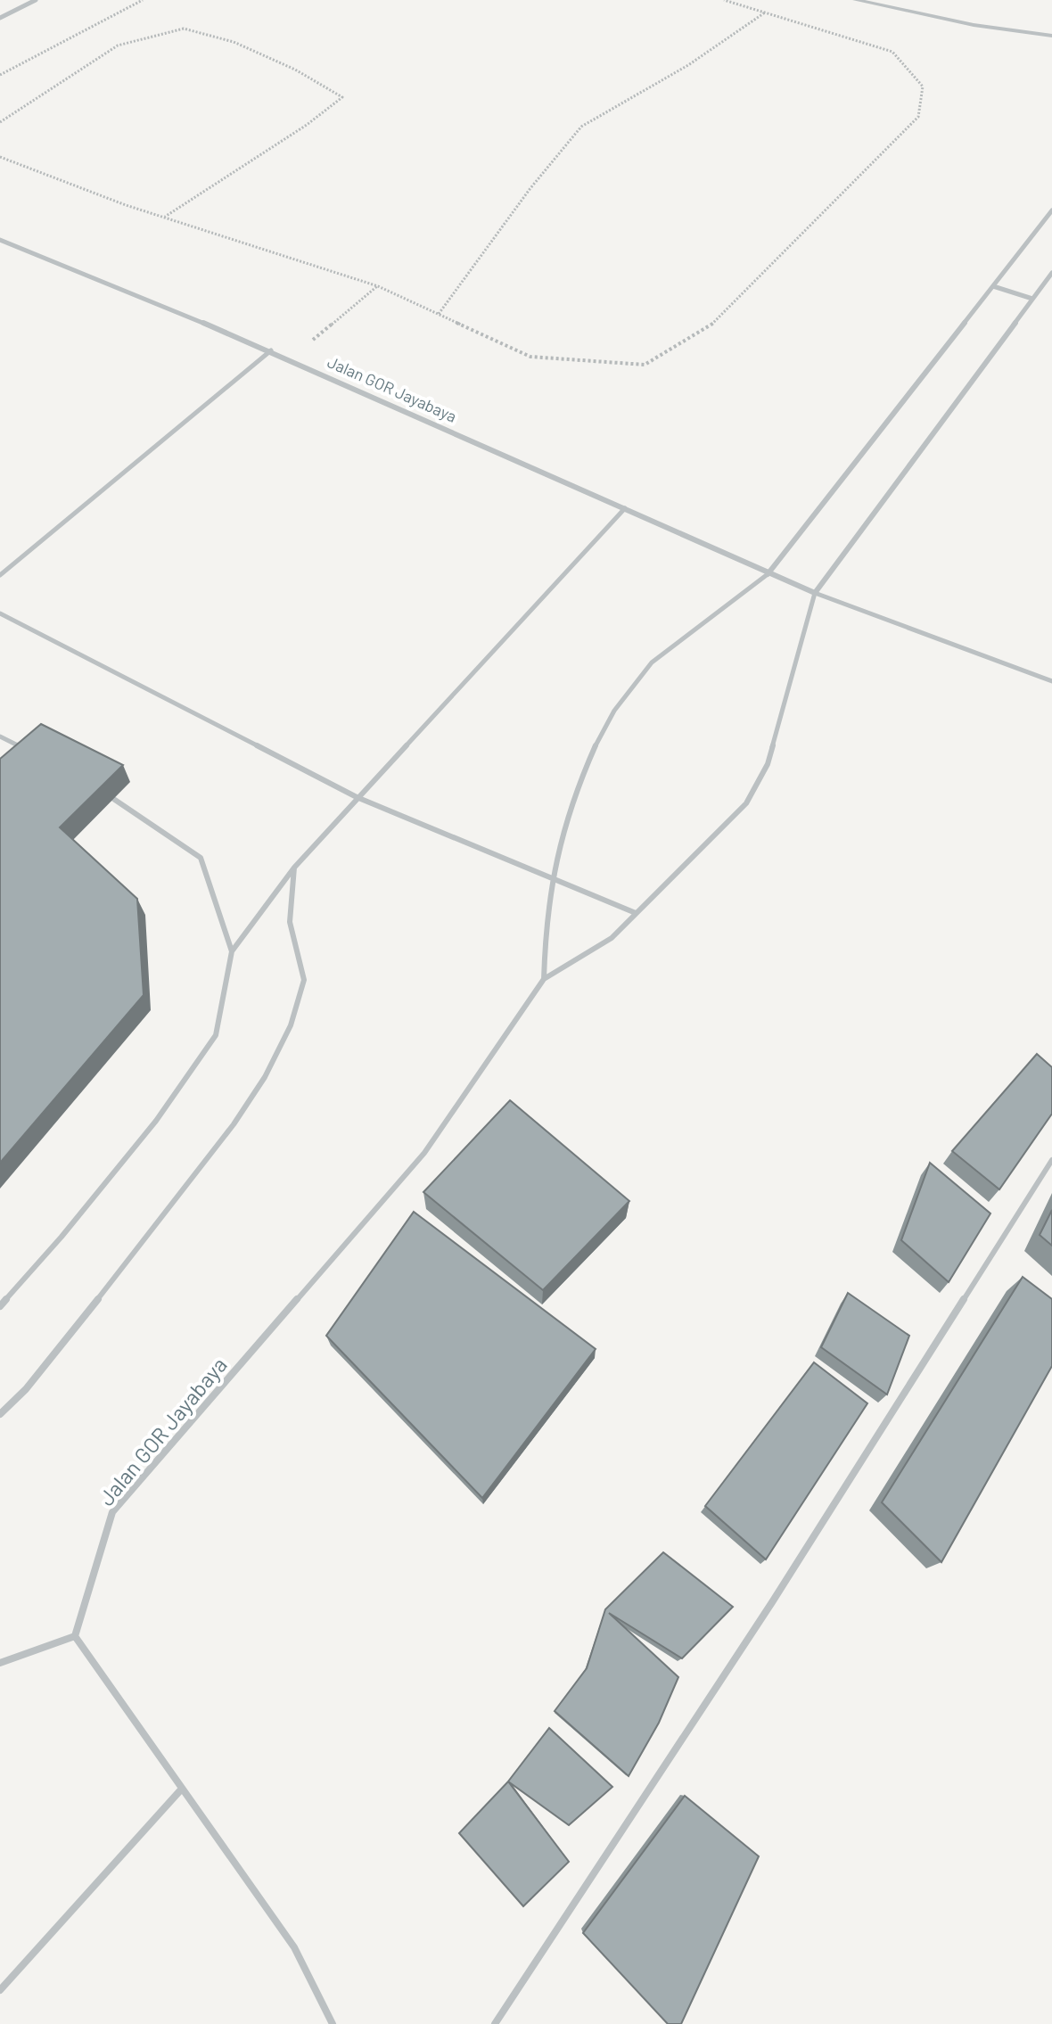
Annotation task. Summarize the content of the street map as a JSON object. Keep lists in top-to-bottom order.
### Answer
{
  "streets": {
    "street": ["Jalan GOR Jayabaya"]
  }
}
